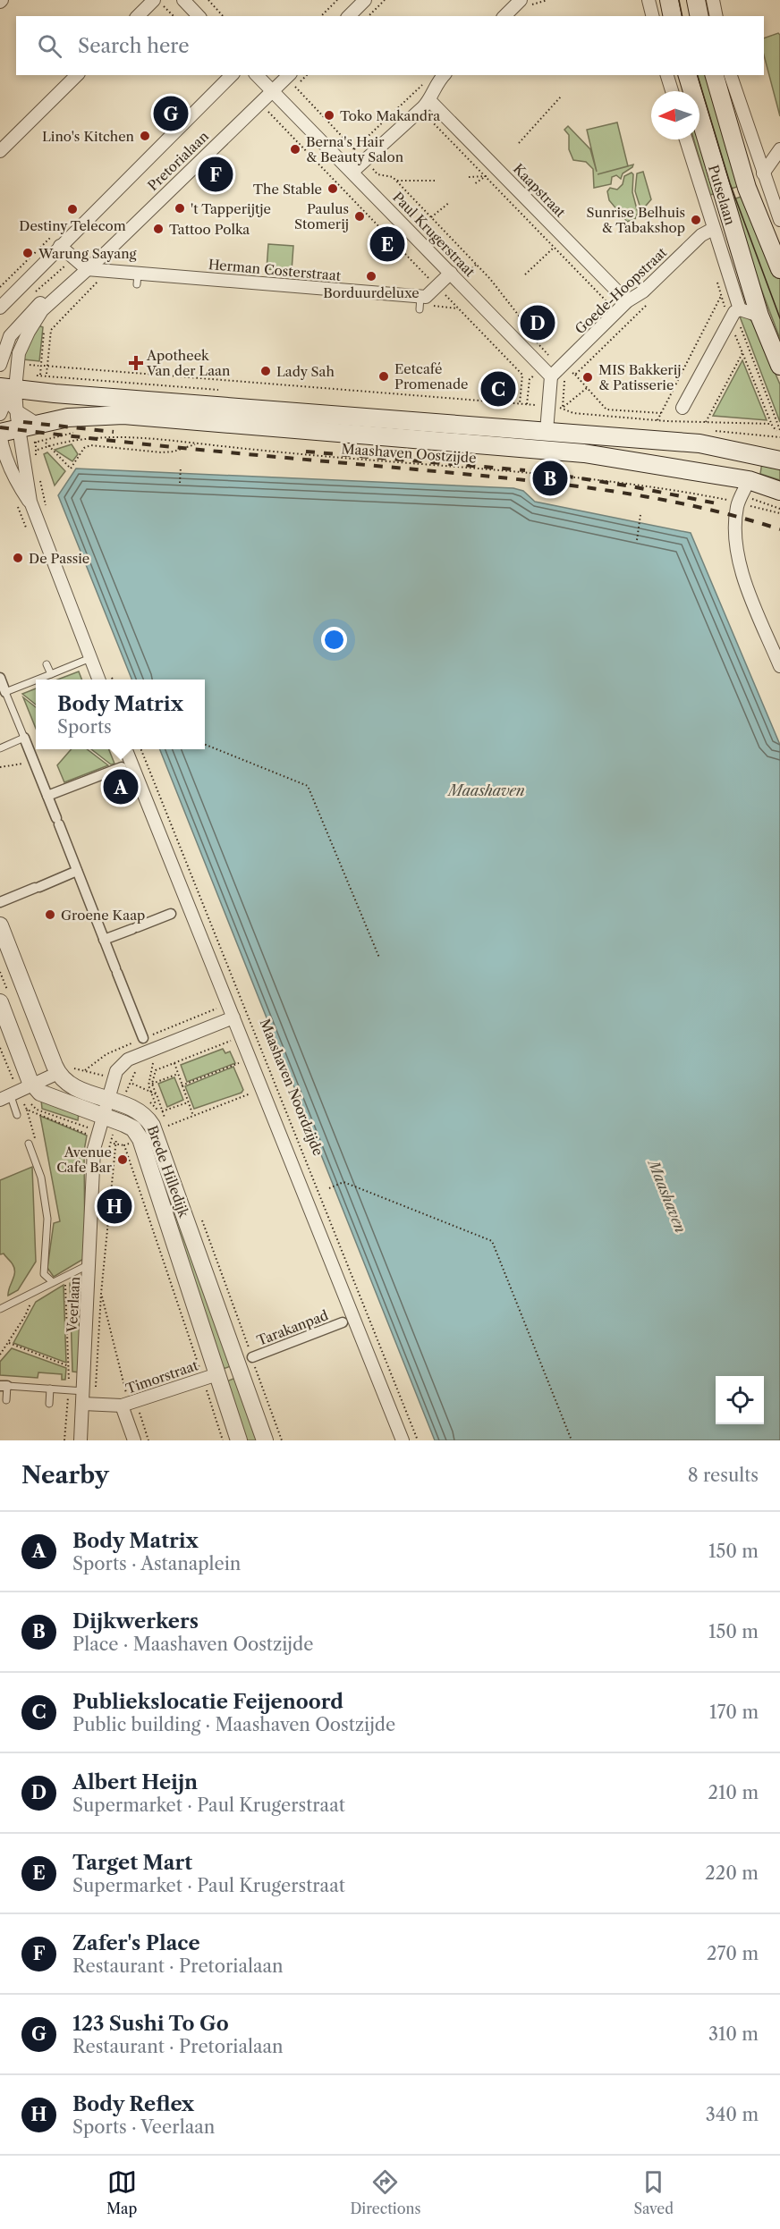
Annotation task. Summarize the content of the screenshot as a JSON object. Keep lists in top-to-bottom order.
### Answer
{
  "streets": {
    "main road": ["Putselaan", "Maashaven Oostzijde"],
    "street": [
      "Pretorialaan",
      "Kaapstraat",
      "Paul Krugerstraat",
      "Herman Costerstraat",
      "Goede-Hoopstraat",
      "Maashaven Noordzijde",
      "Brede Hilledijk",
      "Veerlaan",
      "Tarakanpad",
      "Timorstraat"
    ]
  },
  "crossings": [
    ["Pretorialaan", "Paul Krugerstraat"],
    ["Pretorialaan", "Herman Costerstraat"],
    ["Kaapstraat", "Goede-Hoopstraat"],
    ["Putselaan", "Goede-Hoopstraat"],
    ["Paul Krugerstraat", "Goede-Hoopstraat"],
    ["Maashaven Noordzijde", "Veerlaan"],
    ["Brede Hilledijk", "Veerlaan"],
    ["Brede Hilledijk", "Timorstraat"],
    ["Veerlaan", "Timorstraat"]
  ],
  "water": ["Maashaven"],
  "places": {
    "other": [
      "Toko Makandra",
      "Lino's Kitchen",
      "Berna's Hair & Beauty Salon",
      "The Stable",
      "'t Tapperijtje",
      "Destiny Telecom",
      "Paulus Stomerij",
      "Sunrise Belhuis & Tabakshop",
      "Tattoo Polka",
      "Warung Sayang",
      "Borduurdeluxe",
      "Lady Sah",
      "Eetcafé Promenade",
      "MIS Bakkerij & Patisserie",
      "De Passie",
      "Groene Kaap",
      "Avenue Cafe Bar"
    ],
    "health": ["Apotheek Van der Laan"]
  },
  "north": "left",
  "page": {
    "search": "Search here",
    "pins": [
      "G",
      "F",
      "E",
      "D",
      "C",
      "B",
      "A",
      "H"
    ],
    "popup": ["Body Matrix", "Sports"],
    "heading": ["Nearby", "8 results"],
    "list": [
      {
        "mark": "A",
        "name": "Body Matrix",
        "note": "Sports · Astanaplein",
        "value": "150 m"
      },
      {
        "mark": "B",
        "name": "Dijkwerkers",
        "note": "Place · Maashaven Oostzijde",
        "value": "150 m"
      },
      {
        "mark": "C",
        "name": "Publiekslocatie Feijenoord",
        "note": "Public building · Maashaven Oostzijde",
        "value": "170 m"
      },
      {
        "mark": "D",
        "name": "Albert Heijn",
        "note": "Supermarket · Paul Krugerstraat",
        "value": "210 m"
      },
      {
        "mark": "E",
        "name": "Target Mart",
        "note": "Supermarket · Paul Krugerstraat",
        "value": "220 m"
      },
      {
        "mark": "F",
        "name": "Zafer's Place",
        "note": "Restaurant · Pretorialaan",
        "value": "270 m"
      },
      {
        "mark": "G",
        "name": "123 Sushi To Go",
        "note": "Restaurant · Pretorialaan",
        "value": "310 m"
      },
      {
        "mark": "H",
        "name": "Body Reflex",
        "note": "Sports · Veerlaan",
        "value": "340 m"
      }
    ],
    "nav": ["Map", "Directions", "Saved"]
  }
}
